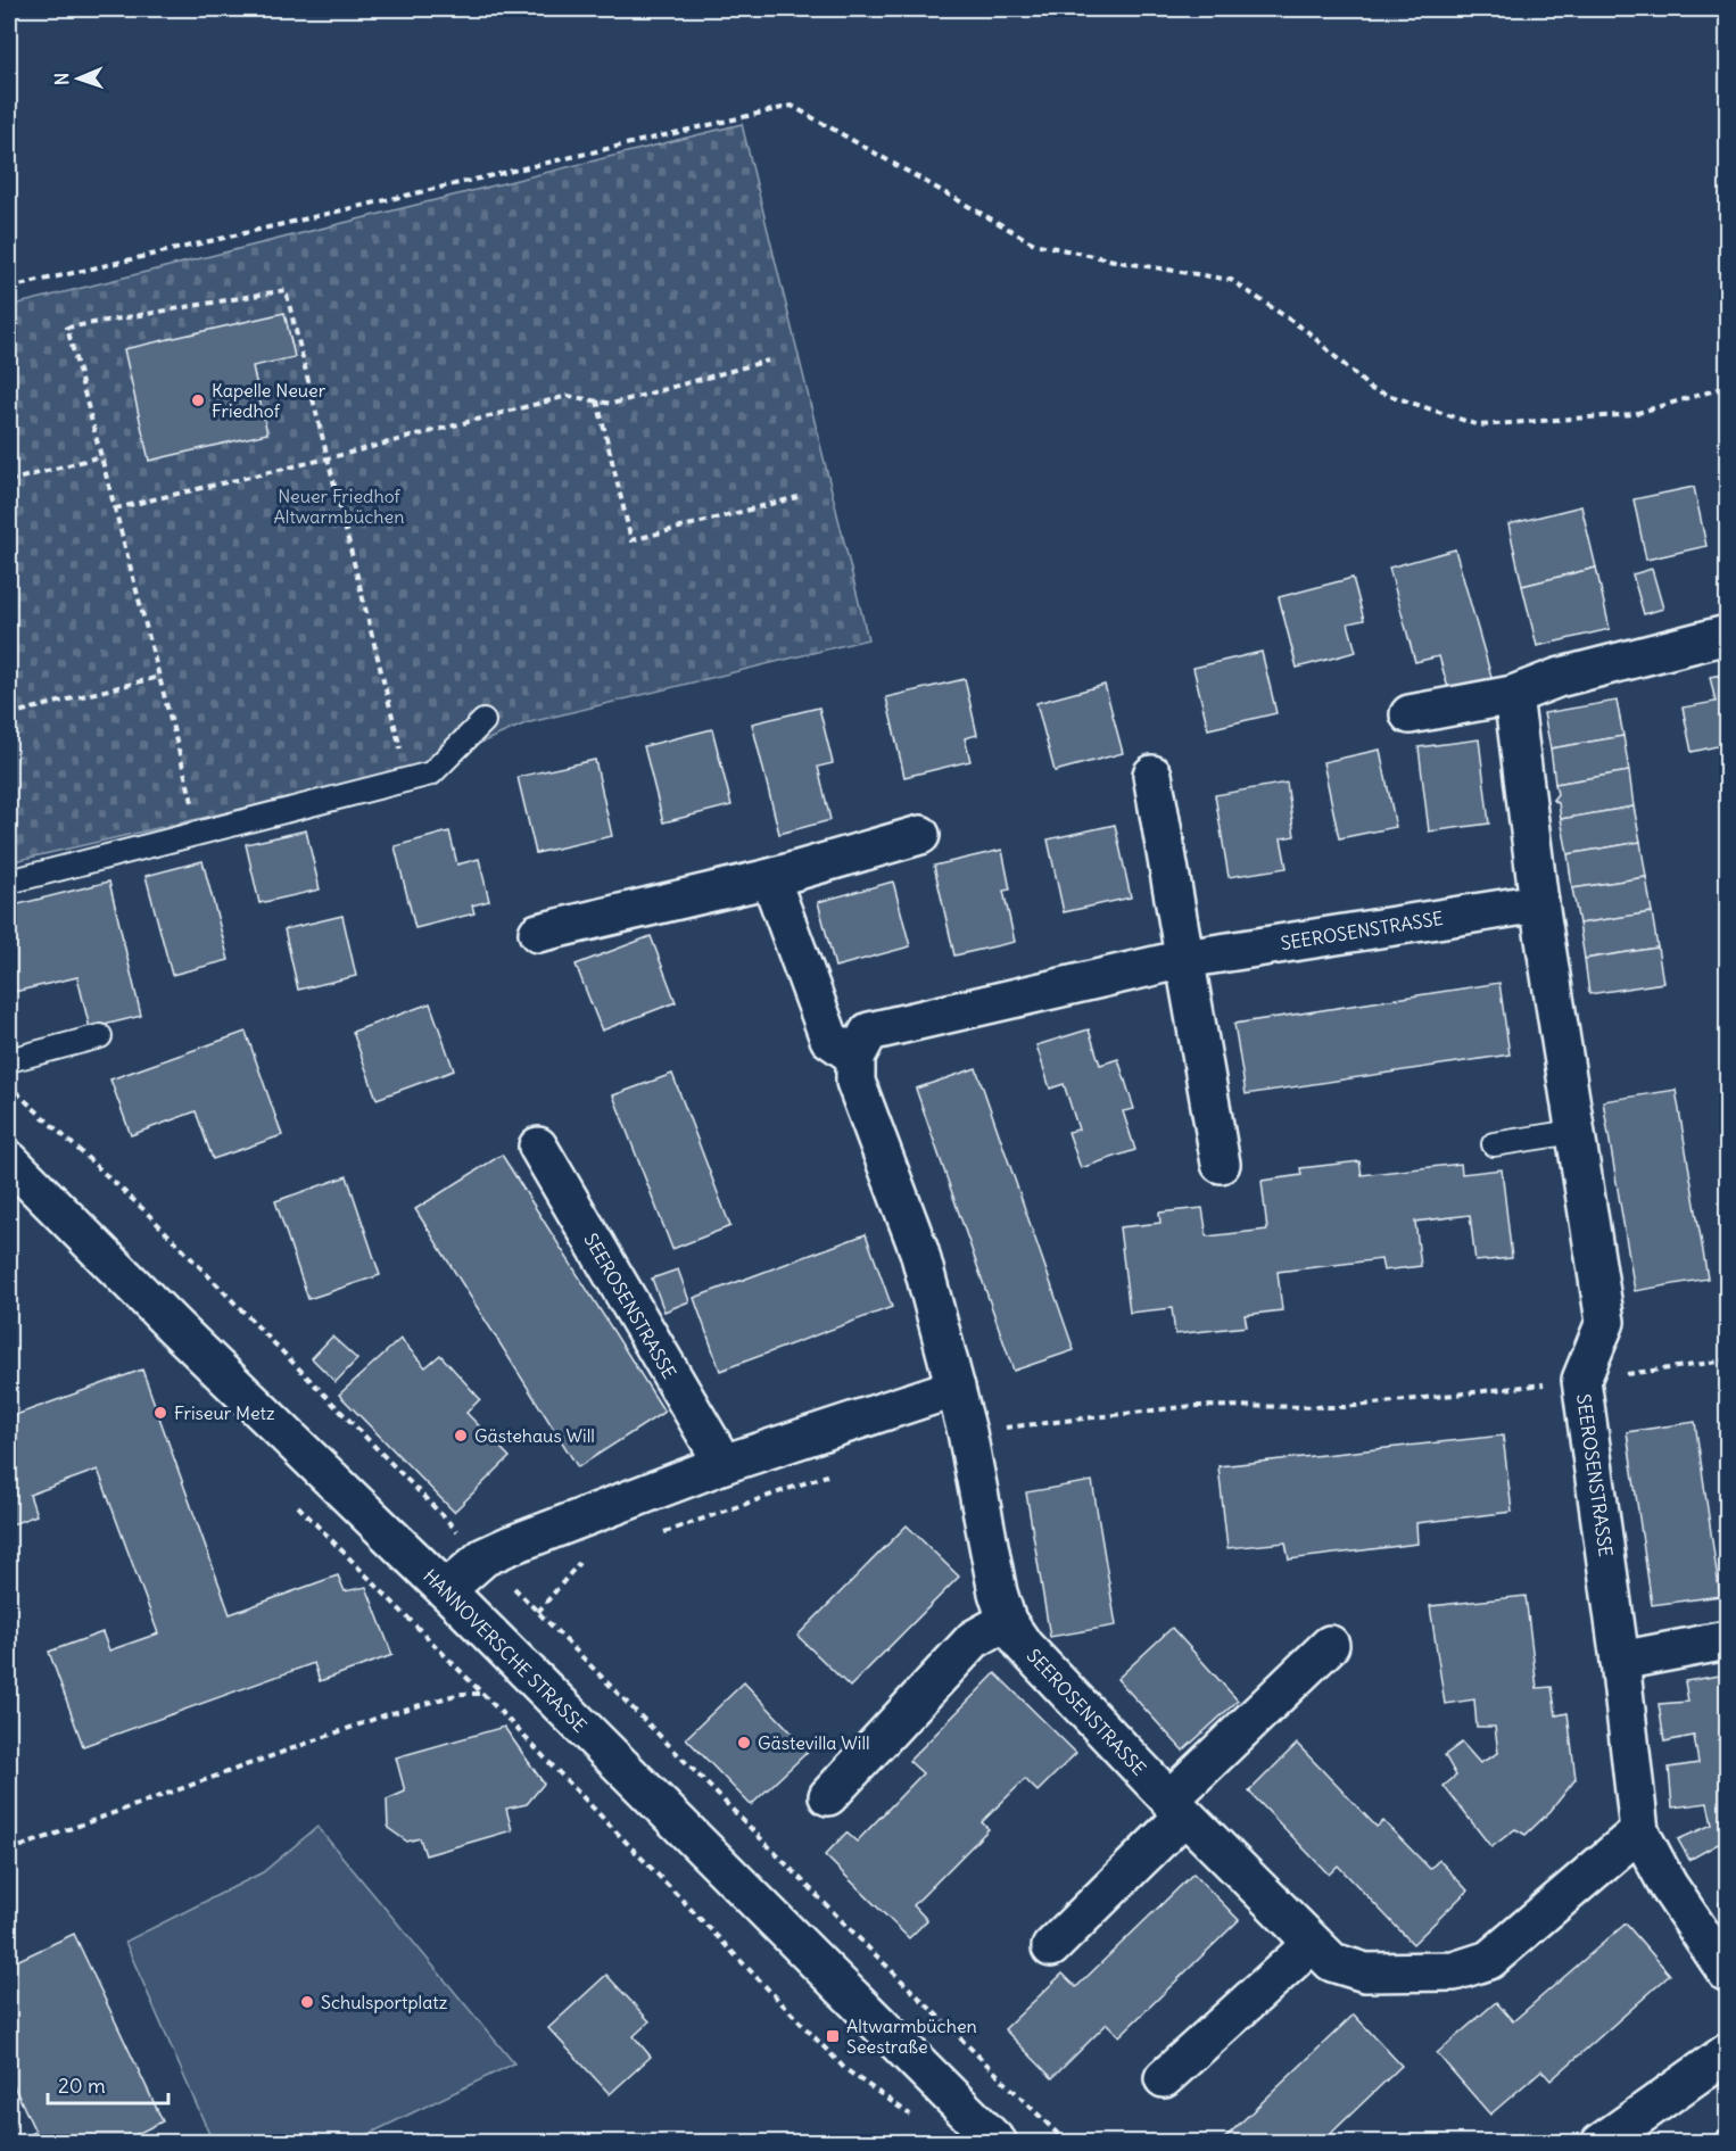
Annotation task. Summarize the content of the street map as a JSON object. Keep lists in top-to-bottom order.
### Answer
{
  "streets": {
    "street": ["SEEROSENSTRASSE", "HANNOVERSCHE STRASSE"]
  },
  "parks": ["Neuer Friedhof Altwarmbüchen"],
  "places": {
    "other": [
      "Kapelle Neuer Friedhof",
      "Friseur Metz",
      "Gästehaus Will",
      "Gästevilla Will",
      "Schulsportplatz"
    ],
    "transit": ["Altwarmbüchen Seestraße"]
  },
  "scale_bar": "20 m",
  "north": "left"
}
